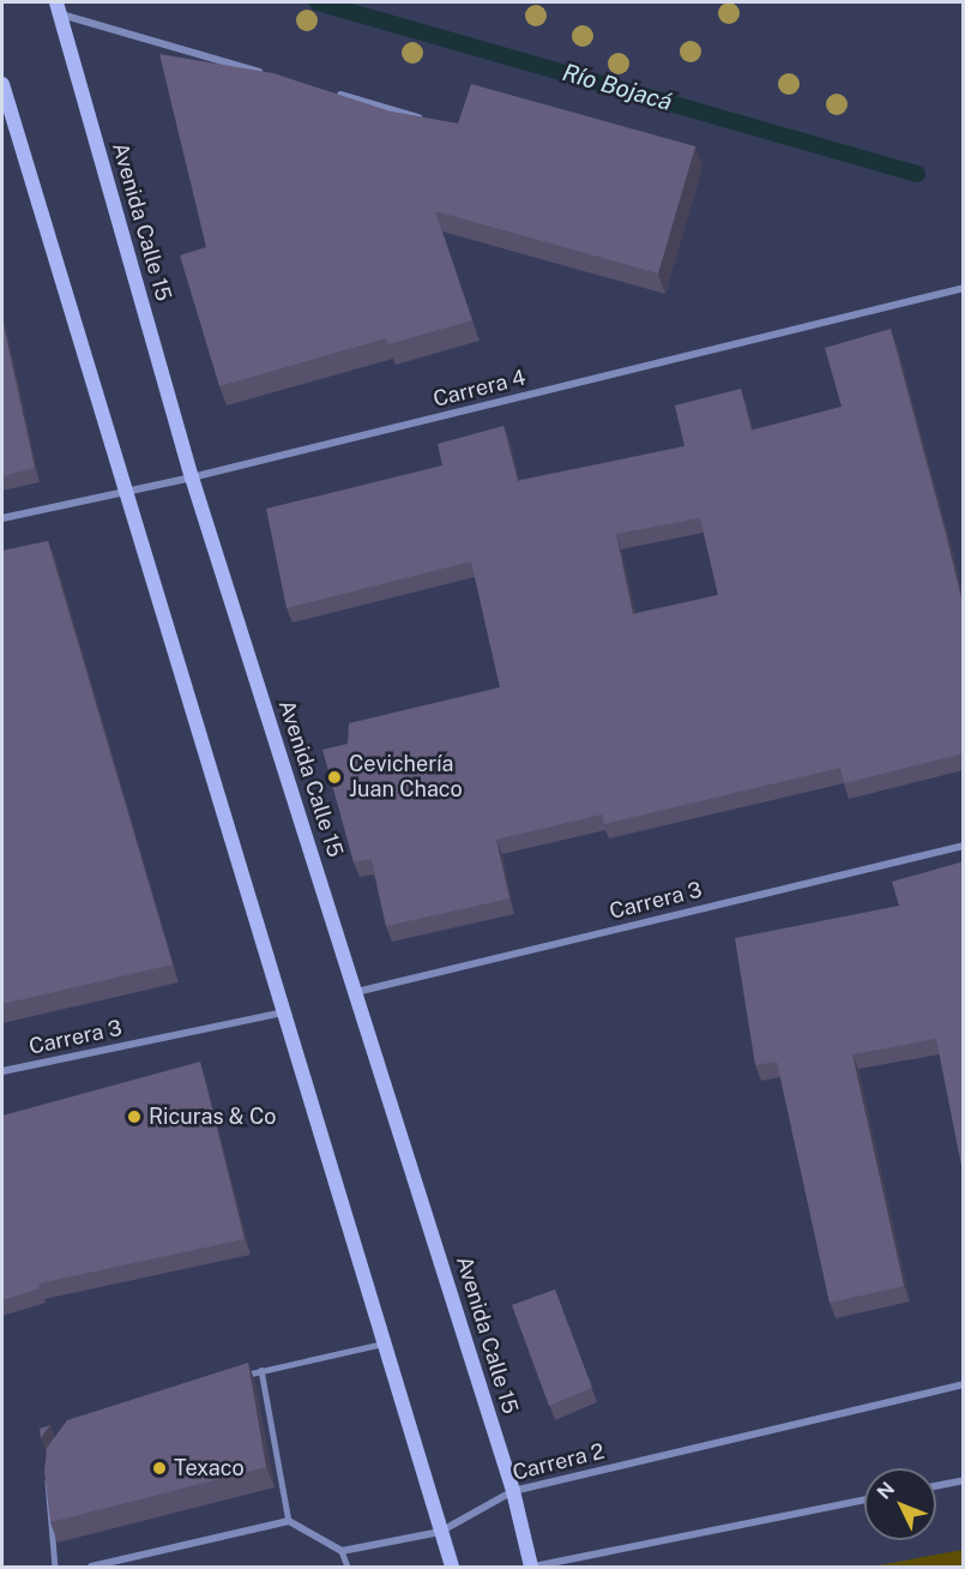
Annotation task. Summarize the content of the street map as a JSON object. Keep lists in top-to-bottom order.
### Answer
{
  "streets": {
    "main road": ["Avenida Calle 15"],
    "street": ["Carrera 4", "Carrera 3", "Carrera 2"]
  },
  "crossings": [
    ["Avenida Calle 15", "Carrera 4"],
    ["Avenida Calle 15", "Carrera 3"],
    ["Avenida Calle 15", "Carrera 2"]
  ],
  "water": ["Río Bojacá"],
  "places": ["Cevichería Juan Chaco", "Ricuras & Co", "Texaco"],
  "north": "top left"
}
